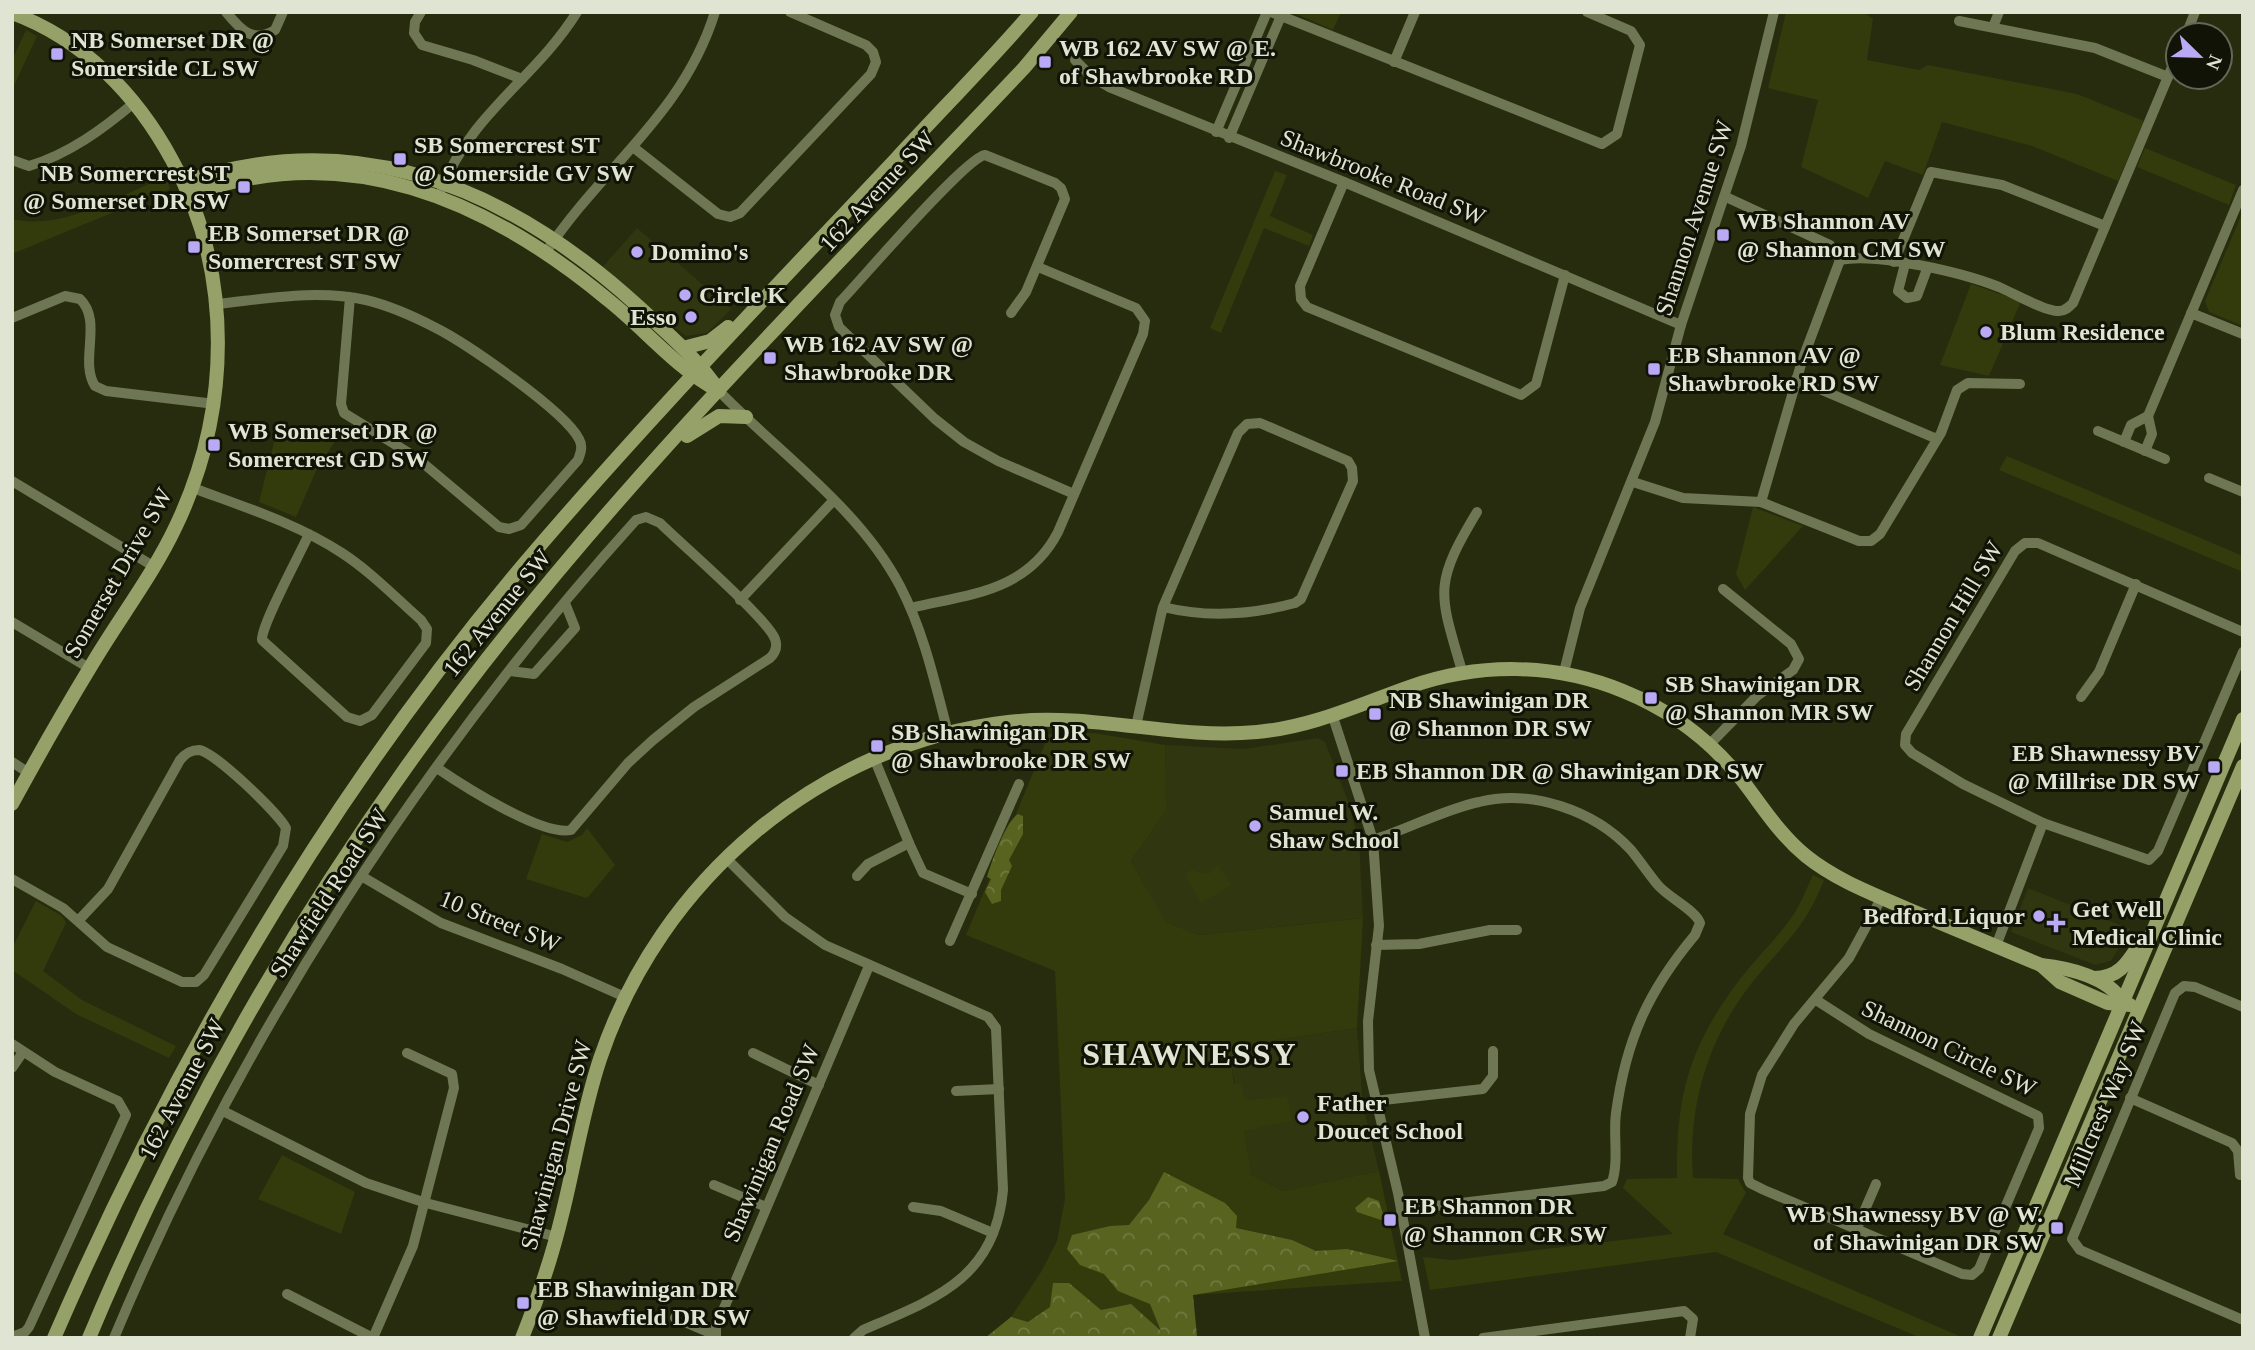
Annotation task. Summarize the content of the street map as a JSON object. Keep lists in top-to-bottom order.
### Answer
{
  "streets": {
    "main road": ["162 Avenue SW", "Somerset Drive SW", "Shawinigan Drive SW"],
    "street": [
      "Shawbrooke Road SW",
      "Shannon Avenue SW",
      "Shannon Hill SW",
      "Shawfield Road SW",
      "10 Street SW",
      "Shannon Circle SW",
      "Millcrest Way SW",
      "Shawinigan Road SW"
    ]
  },
  "crossings": [
    ["Shawbrooke Road SW", "Shannon Avenue SW"],
    ["Shannon Avenue SW", "Shawinigan Drive SW"],
    ["Shawfield Road SW", "10 Street SW"],
    ["10 Street SW", "Shawinigan Drive SW"],
    ["Shannon Circle SW", "Shawinigan Drive SW"]
  ],
  "districts": ["SHAWNESSY"],
  "places": {
    "transit": [
      "NB Somerset DR @ Somerside CL SW",
      "WB 162 AV SW @ E. of Shawbrooke RD",
      "SB Somercrest ST @ Somerside GV SW",
      "NB Somercrest ST @ Somerset DR SW",
      "WB Shannon AV @ Shannon CM SW",
      "EB Somerset DR @ Somercrest ST SW",
      "WB 162 AV SW @ Shawbrooke DR",
      "EB Shannon AV @ Shawbrooke RD SW",
      "WB Somerset DR @ Somercrest GD SW",
      "SB Shawinigan DR @ Shannon MR SW",
      "NB Shawinigan DR @ Shannon DR SW",
      "SB Shawinigan DR @ Shawbrooke DR SW",
      "EB Shawnessy BV @ Millrise DR SW",
      "EB Shannon DR @ Shawinigan DR SW",
      "EB Shannon DR @ Shannon CR SW",
      "WB Shawnessy BV @ W. of Shawinigan DR SW",
      "EB Shawinigan DR @ Shawfield DR SW"
    ],
    "other": [
      "Domino's",
      "Circle K",
      "Esso",
      "Blum Residence",
      "Samuel W. Shaw School",
      "Bedford Liquor",
      "Father Doucet School"
    ],
    "health": ["Get Well Medical Clinic"]
  },
  "north": "bottom right"
}
